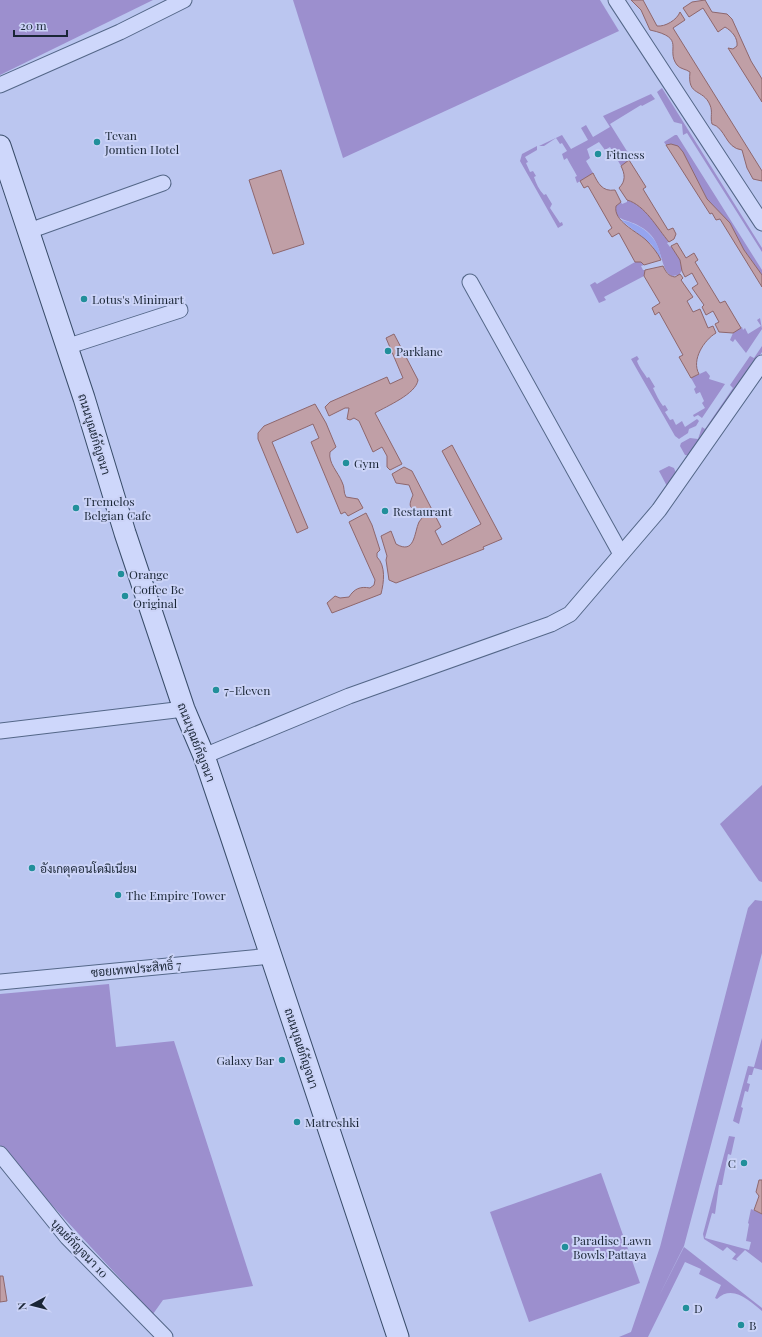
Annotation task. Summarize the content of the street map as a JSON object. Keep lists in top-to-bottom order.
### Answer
{
  "streets": {
    "street": ["ถนนบุณย์กัญจนา", "ซอยเทพประสิทธิ์ 7", "บุณย์กัญจนา 10"]
  },
  "crossings": [
    ["ถนนบุณย์กัญจนา", "ซอยเทพประสิทธิ์ 7"]
  ],
  "places": [
    "Tevan Jomtien Hotel",
    "Fitness",
    "Lotus's Minimart",
    "Parklane",
    "Gym",
    "Tremelos Belgian Cafe",
    "Restaurant",
    "Orange",
    "Coffee Be Original",
    "7-Eleven",
    "อังเกตุคอนโดมิเนียม",
    "The Empire Tower",
    "Galaxy Bar",
    "Matreshki",
    "C",
    "Paradise Lawn Bowls Pattaya",
    "D",
    "B"
  ],
  "scale_bar": "20 m",
  "north": "left"
}
